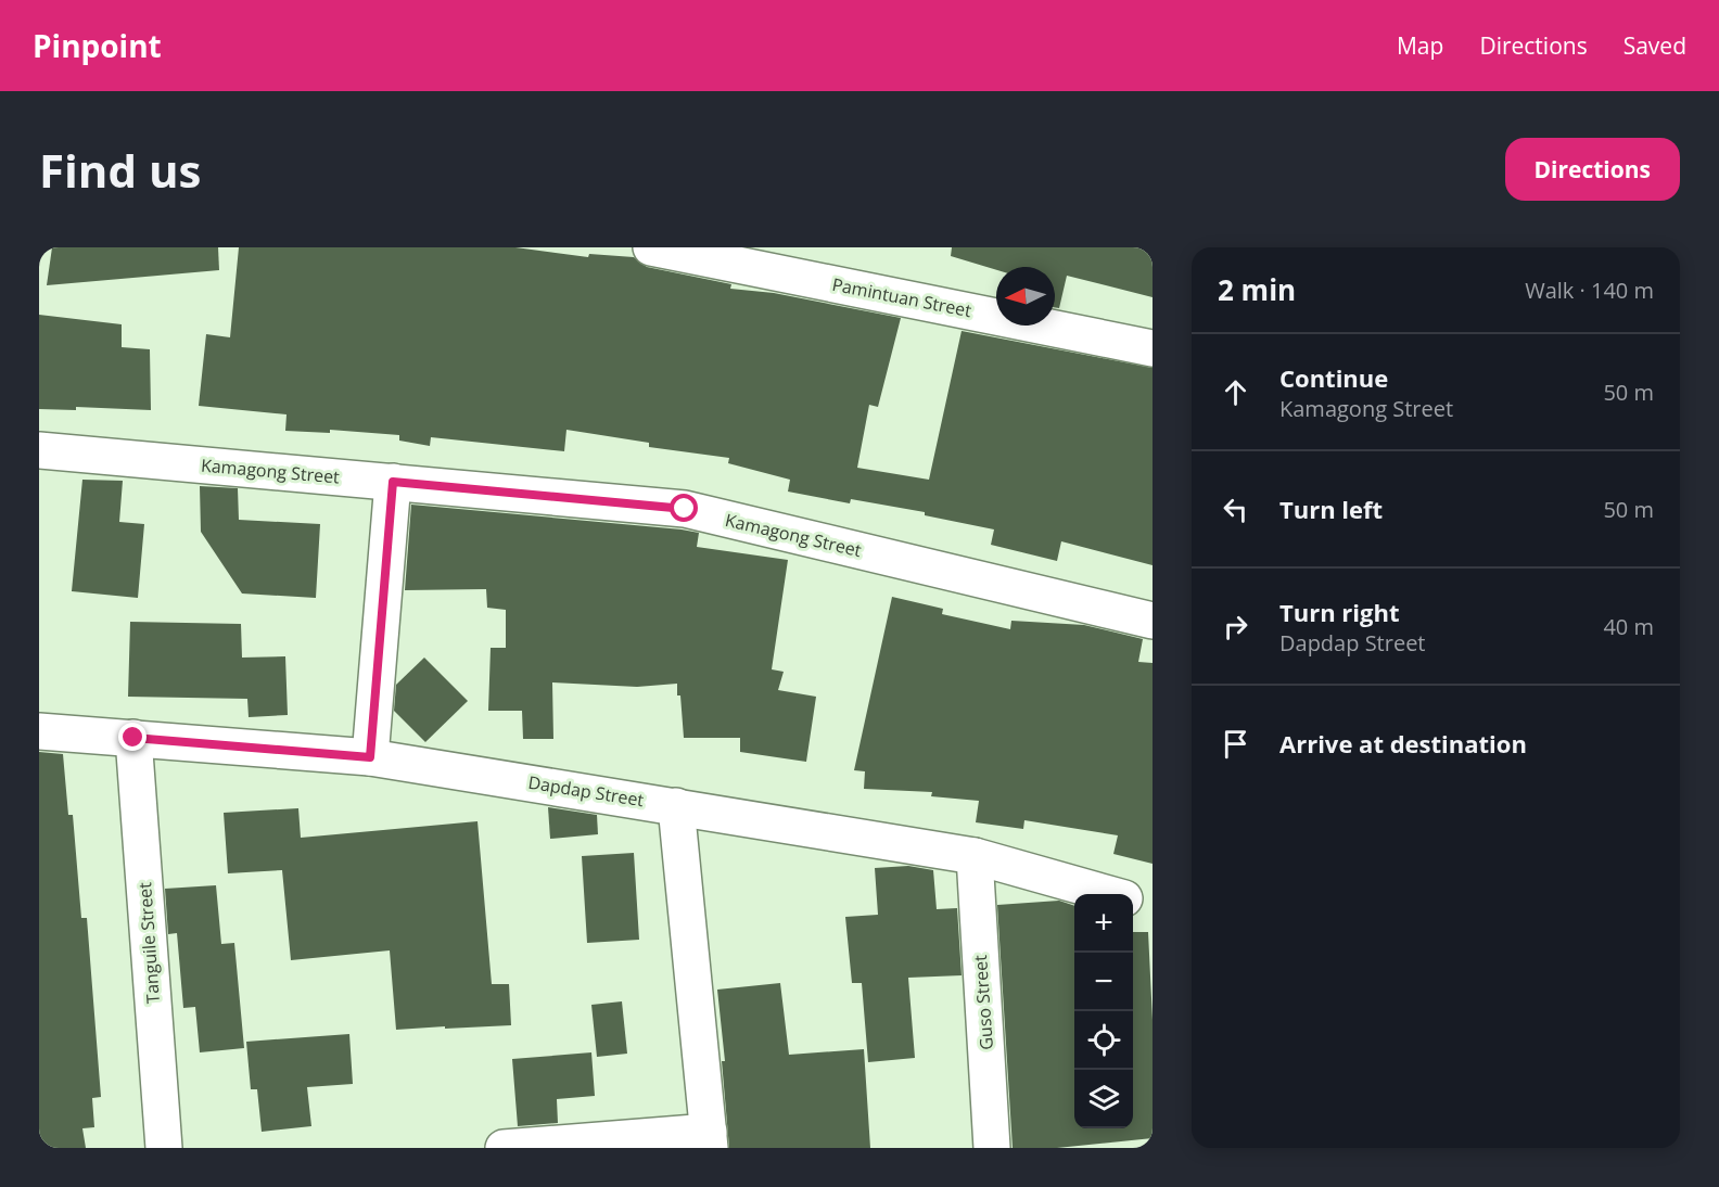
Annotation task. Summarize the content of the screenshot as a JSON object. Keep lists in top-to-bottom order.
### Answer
{
  "streets": {
    "street": [
      "Pamintuan Street",
      "Kamagong Street",
      "Dapdap Street",
      "Tanguile Street",
      "Guso Street"
    ]
  },
  "crossings": [
    ["Dapdap Street", "Tanguile Street"],
    ["Dapdap Street", "Guso Street"]
  ],
  "north": "left",
  "page": {
    "header": "Pinpoint",
    "nav": ["Map", "Directions", "Saved"],
    "buttons": "Directions",
    "title": "Find us",
    "heading": ["2 min", "Walk · 140 m"],
    "list": [
      ["Continue", "Kamagong Street", "50 m"],
      ["Turn left", "50 m"],
      ["Turn right", "Dapdap Street", "40 m"],
      "Arrive at destination"
    ],
    "map_buttons": ["+", "−"]
  }
}
